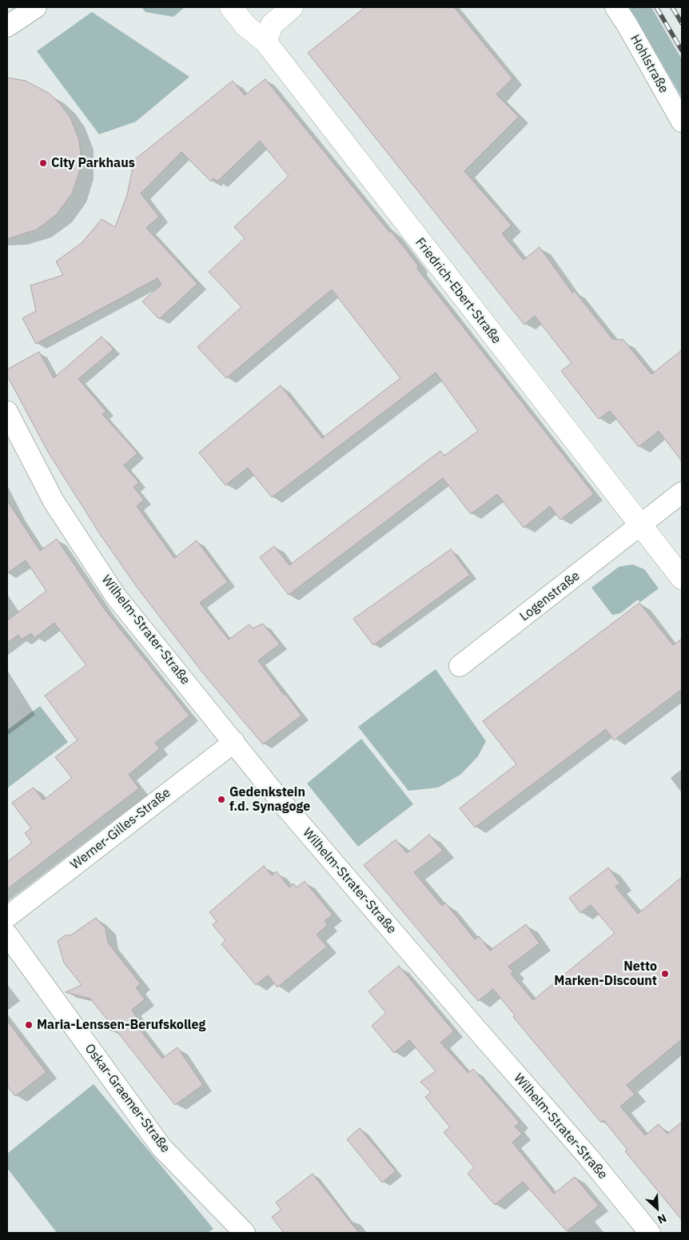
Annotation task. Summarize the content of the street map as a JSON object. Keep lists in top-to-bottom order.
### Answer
{
  "streets": {
    "main road": ["Friedrich-Ebert-Straße"],
    "street": [
      "Hohlstraße",
      "Logenstraße",
      "Wilhelm-Strater-Straße",
      "Werner-Gilles-Straße",
      "Oskar-Graemer-Straße"
    ]
  },
  "crossings": [
    ["Friedrich-Ebert-Straße", "Logenstraße"],
    ["Wilhelm-Strater-Straße", "Werner-Gilles-Straße"]
  ],
  "places": [
    "City Parkhaus",
    "Gedenkstein f.d. Synagoge",
    "Netto Marken-Discount",
    "Maria-Lenssen-Berufskolleg"
  ],
  "north": "bottom right"
}
